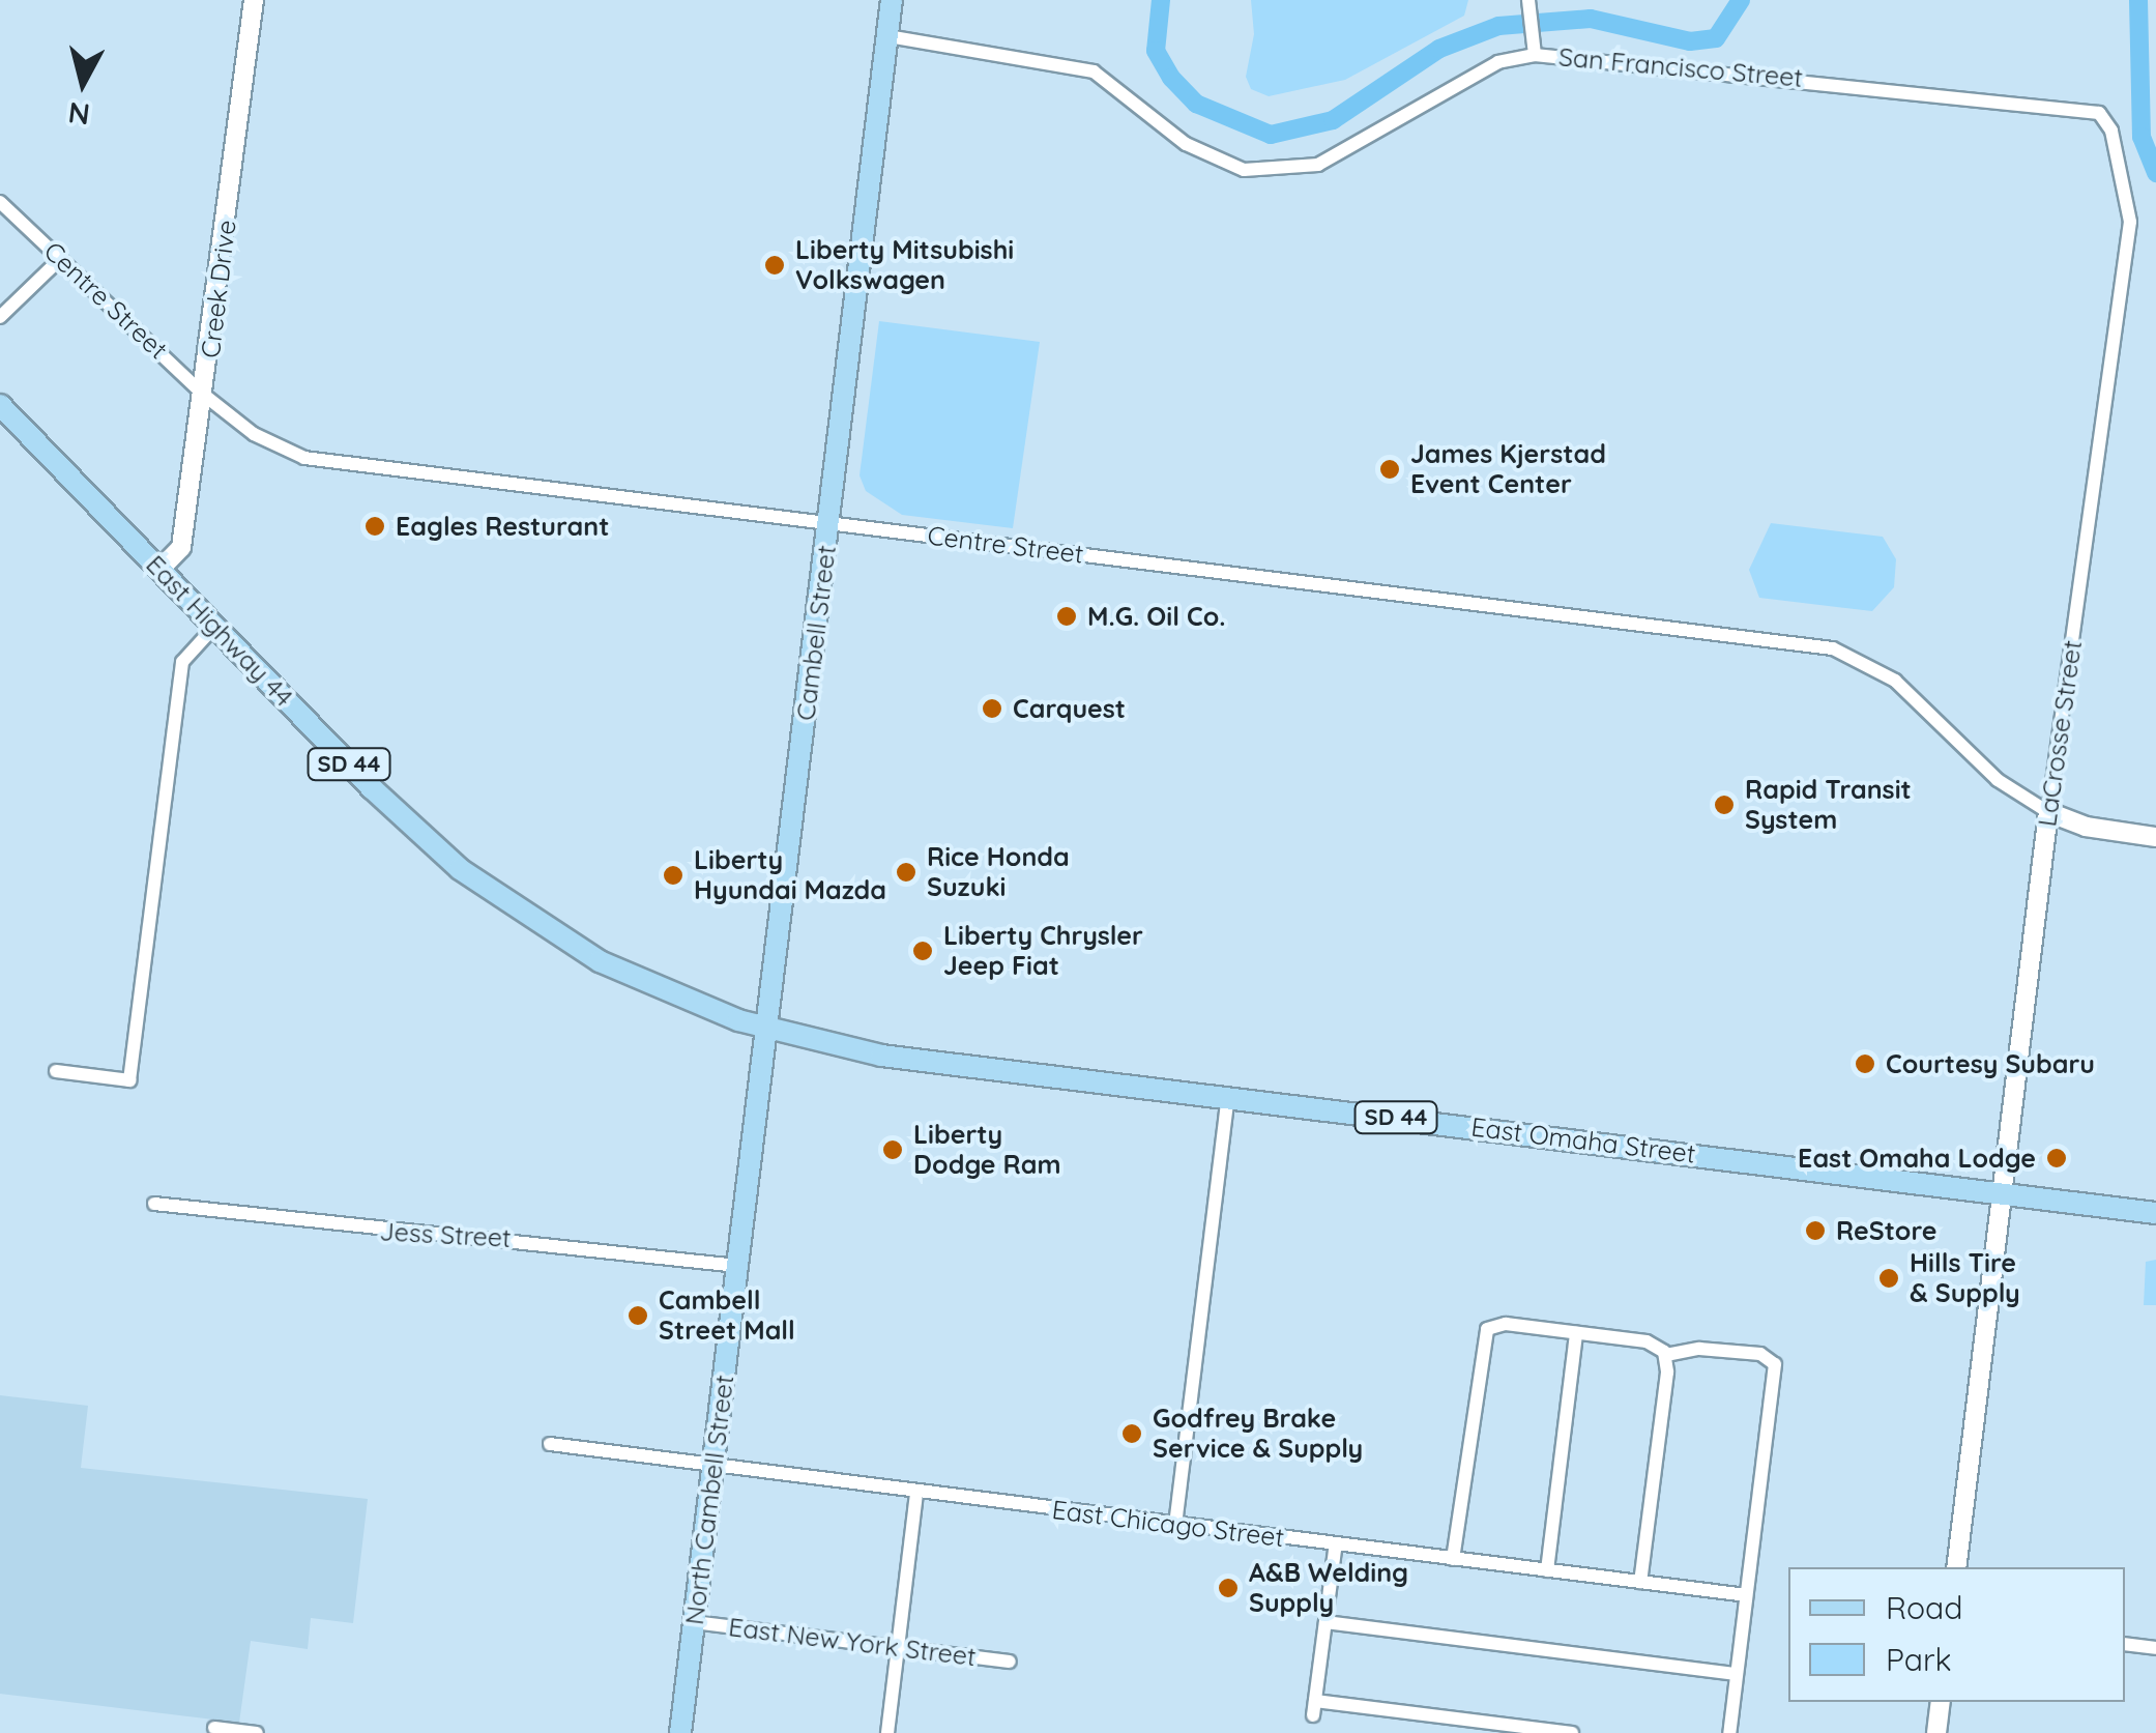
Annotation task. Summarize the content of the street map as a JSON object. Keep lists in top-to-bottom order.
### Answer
{
  "streets": {
    "main road": [
      "East Highway 44",
      "Cambell Street",
      "SD 44",
      "East Omaha Street",
      "North Cambell Street"
    ],
    "street": [
      "San Francisco Street",
      "Creek Drive",
      "Centre Street",
      "LaCrosse Street",
      "Jess Street",
      "East Chicago Street",
      "East New York Street"
    ]
  },
  "crossings": [
    ["San Francisco Street", "Cambell Street"],
    ["San Francisco Street", "LaCrosse Street"],
    ["Creek Drive", "Centre Street"],
    ["Creek Drive", "East Highway 44"],
    ["Centre Street", "Cambell Street"],
    ["Centre Street", "LaCrosse Street"],
    ["East Highway 44", "Cambell Street"],
    ["East Highway 44", "East Omaha Street"],
    ["Cambell Street", "East Omaha Street"],
    ["Cambell Street", "Jess Street"],
    ["Cambell Street", "North Cambell Street"],
    ["LaCrosse Street", "East Omaha Street"],
    ["Jess Street", "North Cambell Street"],
    ["North Cambell Street", "East Chicago Street"],
    ["North Cambell Street", "East New York Street"]
  ],
  "places": [
    "Liberty Mitsubishi Volkswagen",
    "James Kjerstad Event Center",
    "Eagles Resturant",
    "M.G. Oil Co.",
    "Carquest",
    "Rapid Transit System",
    "Rice Honda Suzuki",
    "Liberty Hyundai Mazda",
    "Liberty Chrysler Jeep Fiat",
    "Courtesy Subaru",
    "Liberty Dodge Ram",
    "East Omaha Lodge",
    "ReStore",
    "Hills Tire & Supply",
    "Cambell Street Mall",
    "Godfrey Brake Service & Supply",
    "A&B Welding Supply"
  ],
  "legend": ["Road", "Park"],
  "north": "bottom"
}
